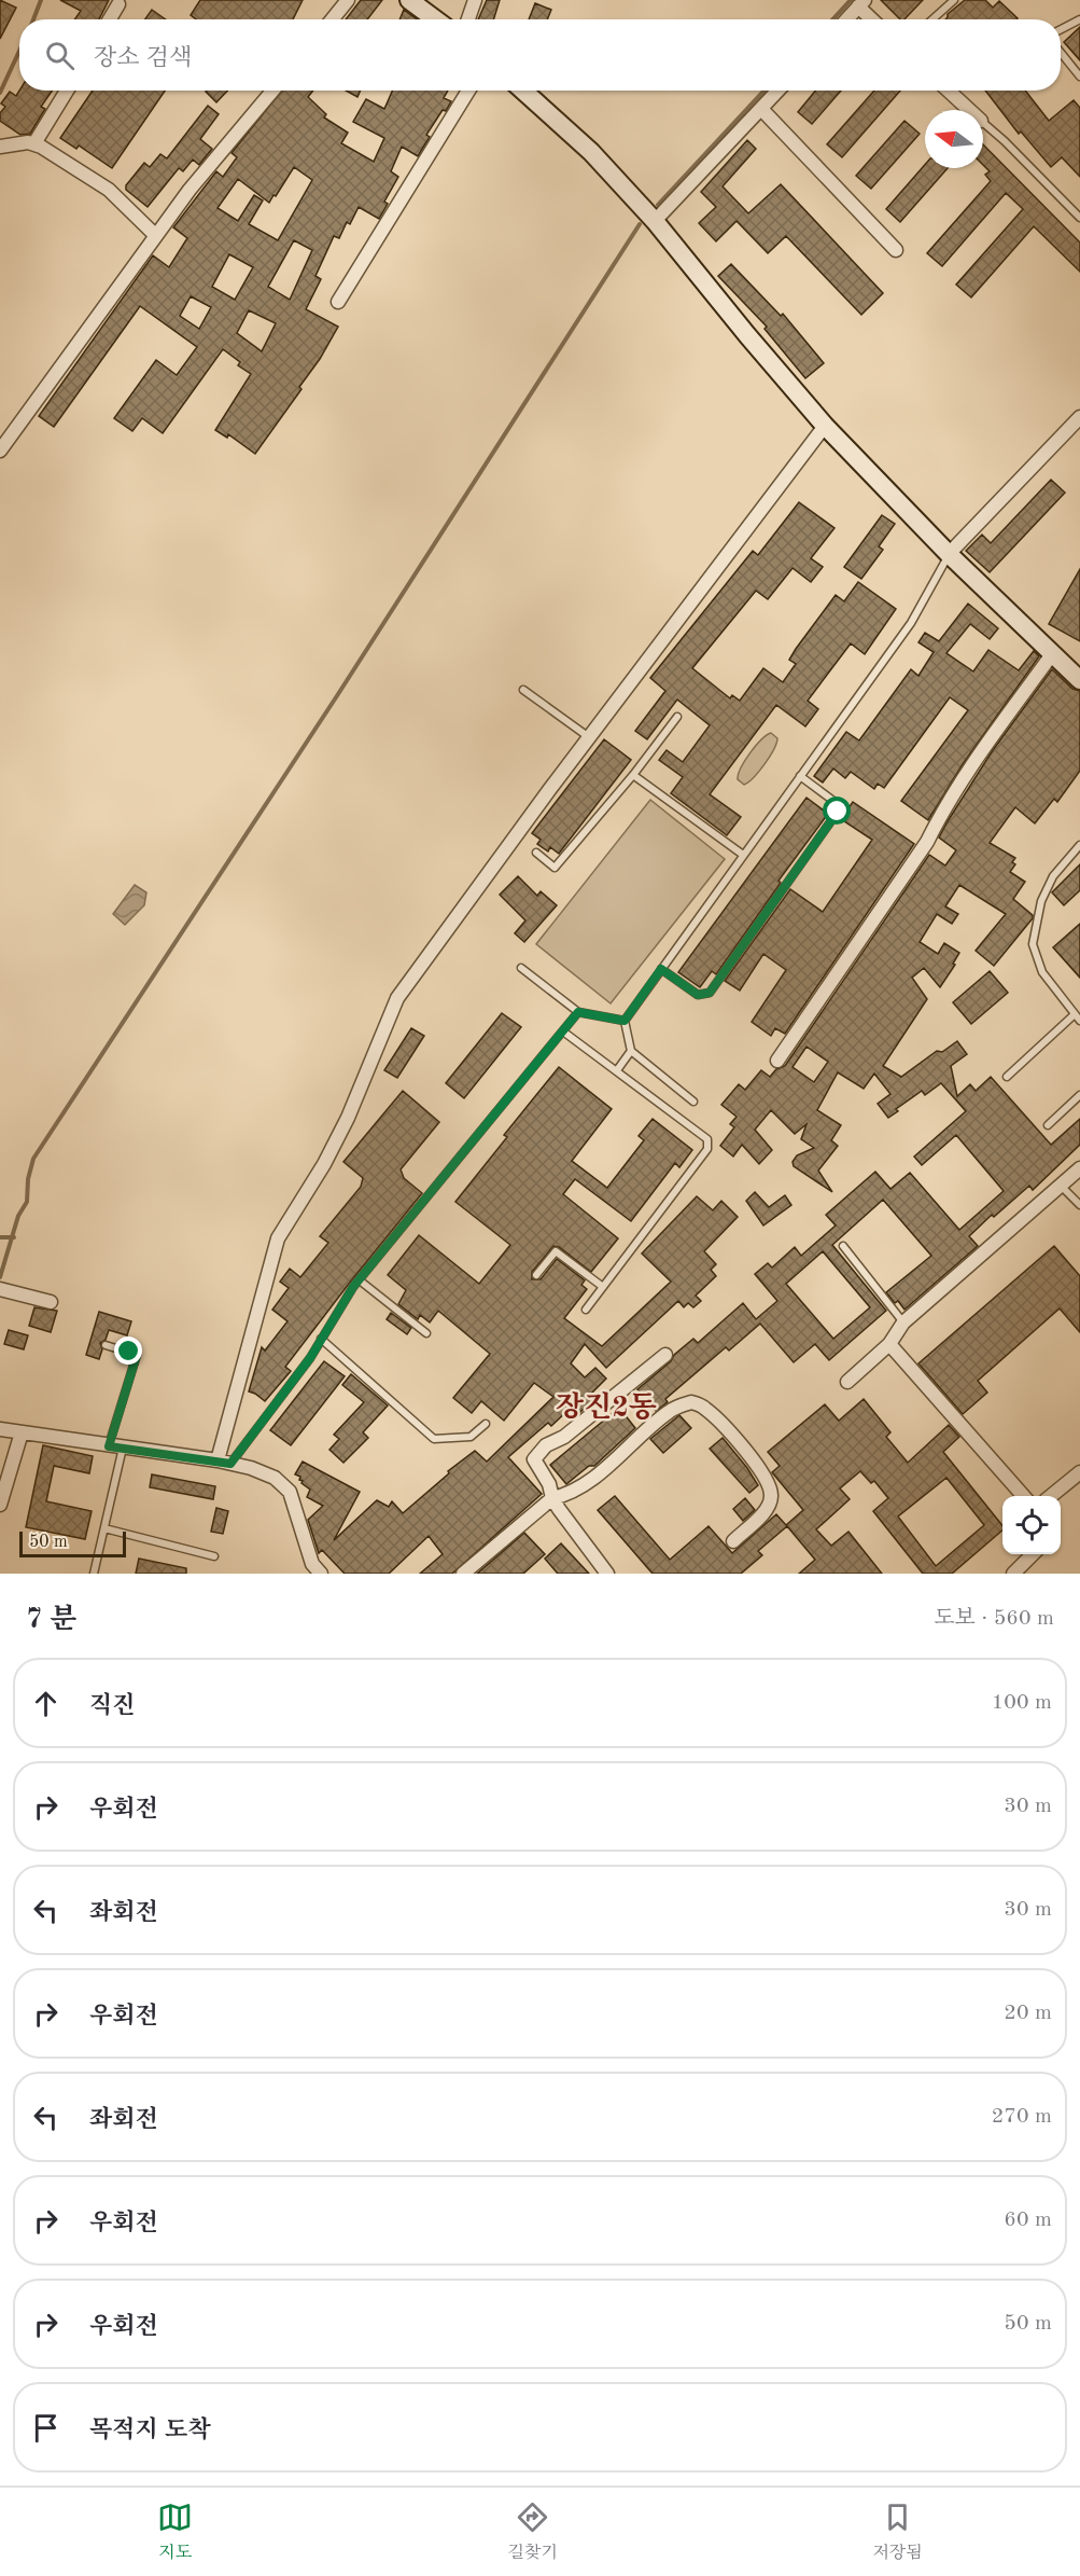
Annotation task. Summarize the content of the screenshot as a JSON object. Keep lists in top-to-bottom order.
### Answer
{
  "districts": ["장진2동"],
  "scale_bar": "50 m",
  "north": "left",
  "page": {
    "search": "장소 검색",
    "scale": "50 m",
    "heading": ["7 분", "도보 · 560 m"],
    "list": [
      ["직진", "100 m"],
      ["우회전", "30 m"],
      ["좌회전", "30 m"],
      ["우회전", "20 m"],
      ["좌회전", "270 m"],
      ["우회전", "60 m"],
      ["우회전", "50 m"],
      "목적지 도착"
    ],
    "nav": ["지도", "길찾기", "저장됨"]
  }
}
